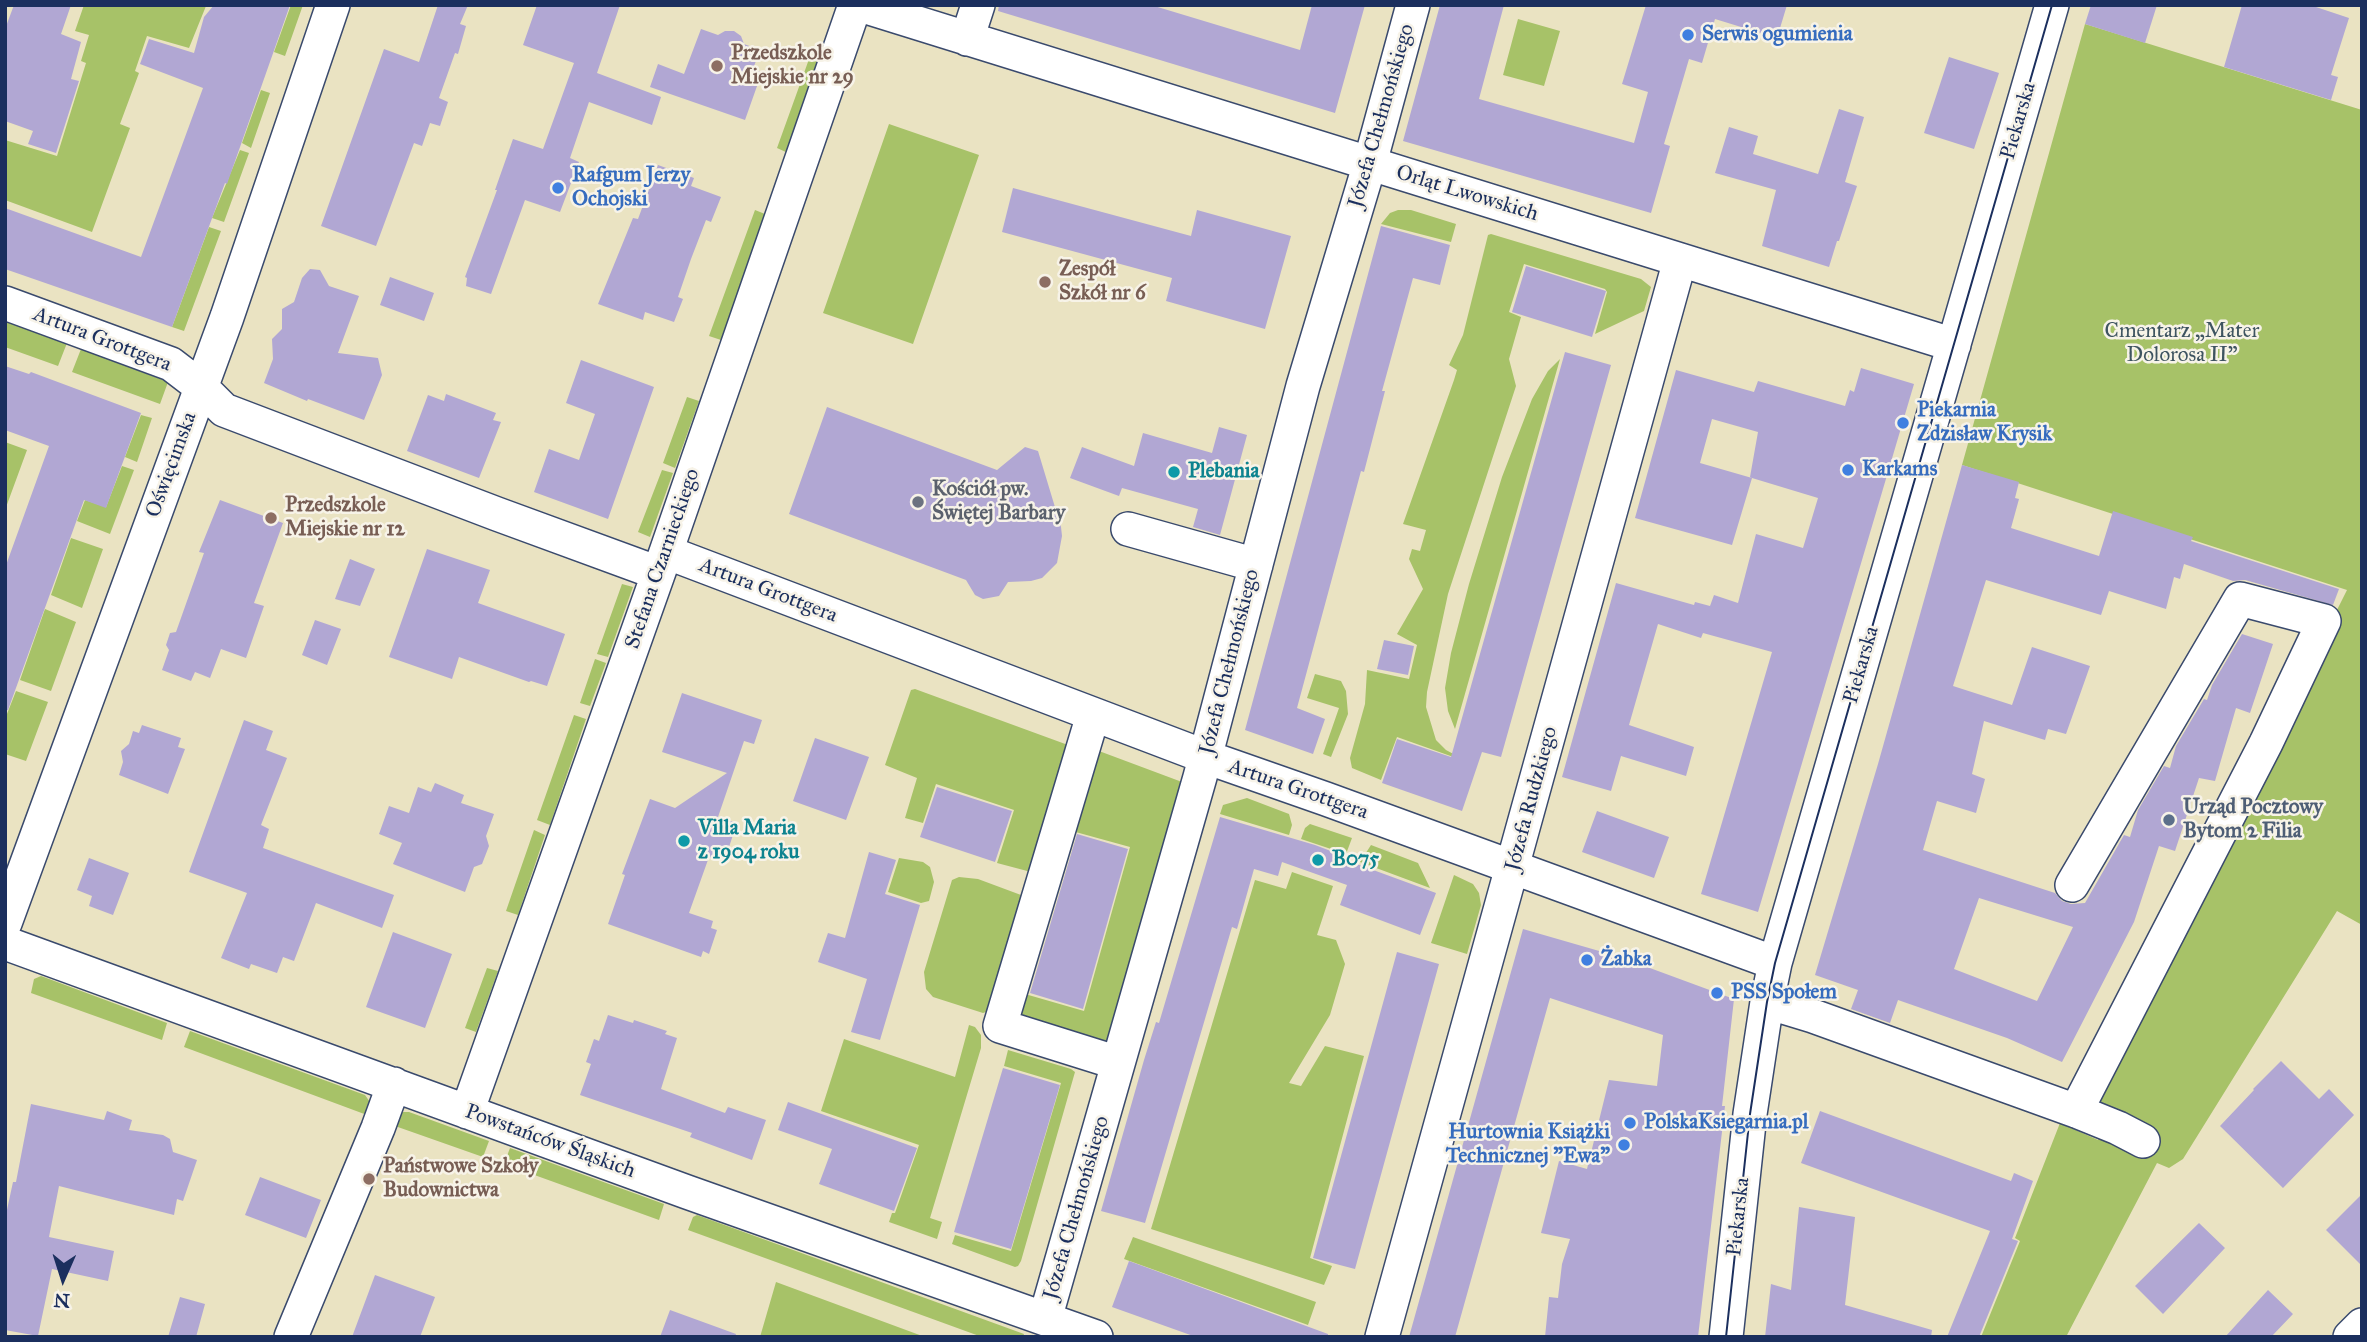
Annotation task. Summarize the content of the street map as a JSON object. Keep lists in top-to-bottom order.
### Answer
{
  "streets": {
    "street": [
      "Józefa Chełmońskiego",
      "Piekarska",
      "Orląt Lwowskich",
      "Artura Grottgera",
      "Oświęcimska",
      "Stefana Czarnieckiego",
      "Józefa Rudzkiego",
      "Powstańców Śląskich"
    ]
  },
  "crossings": [
    ["Józefa Chełmońskiego", "Orląt Lwowskich"],
    ["Józefa Chełmońskiego", "Artura Grottgera"],
    ["Józefa Chełmońskiego", "Powstańców Śląskich"],
    ["Piekarska", "Orląt Lwowskich"],
    ["Piekarska", "Artura Grottgera"],
    ["Orląt Lwowskich", "Stefana Czarnieckiego"],
    ["Orląt Lwowskich", "Józefa Rudzkiego"],
    ["Artura Grottgera", "Oświęcimska"],
    ["Artura Grottgera", "Stefana Czarnieckiego"],
    ["Artura Grottgera", "Józefa Rudzkiego"],
    ["Stefana Czarnieckiego", "Powstańców Śląskich"]
  ],
  "parks": ["Cmentarz „Mater Dolorosa II”"],
  "places": [
    "Serwis ogumienia",
    "Przedszkole Miejskie nr 29",
    "Rafgum Jerzy Ochojski",
    "Zespół Szkół nr 6",
    "Piekarnia Zdzisław Krysik",
    "Karkams",
    "Plebania",
    "Kościół pw. Świętej Barbary",
    "Przedszkole Miejskie nr 12",
    "Urząd Pocztowy Bytom 2 Filia",
    "Villa Maria z 1904 roku",
    "B075",
    "Żabka",
    "PSS Społem",
    "PolskaKsiegarnia.pl",
    "Hurtownia Książki Technicznej \"Ewa\"",
    "Państwowe Szkoły Budownictwa"
  ],
  "north": "bottom"
}
